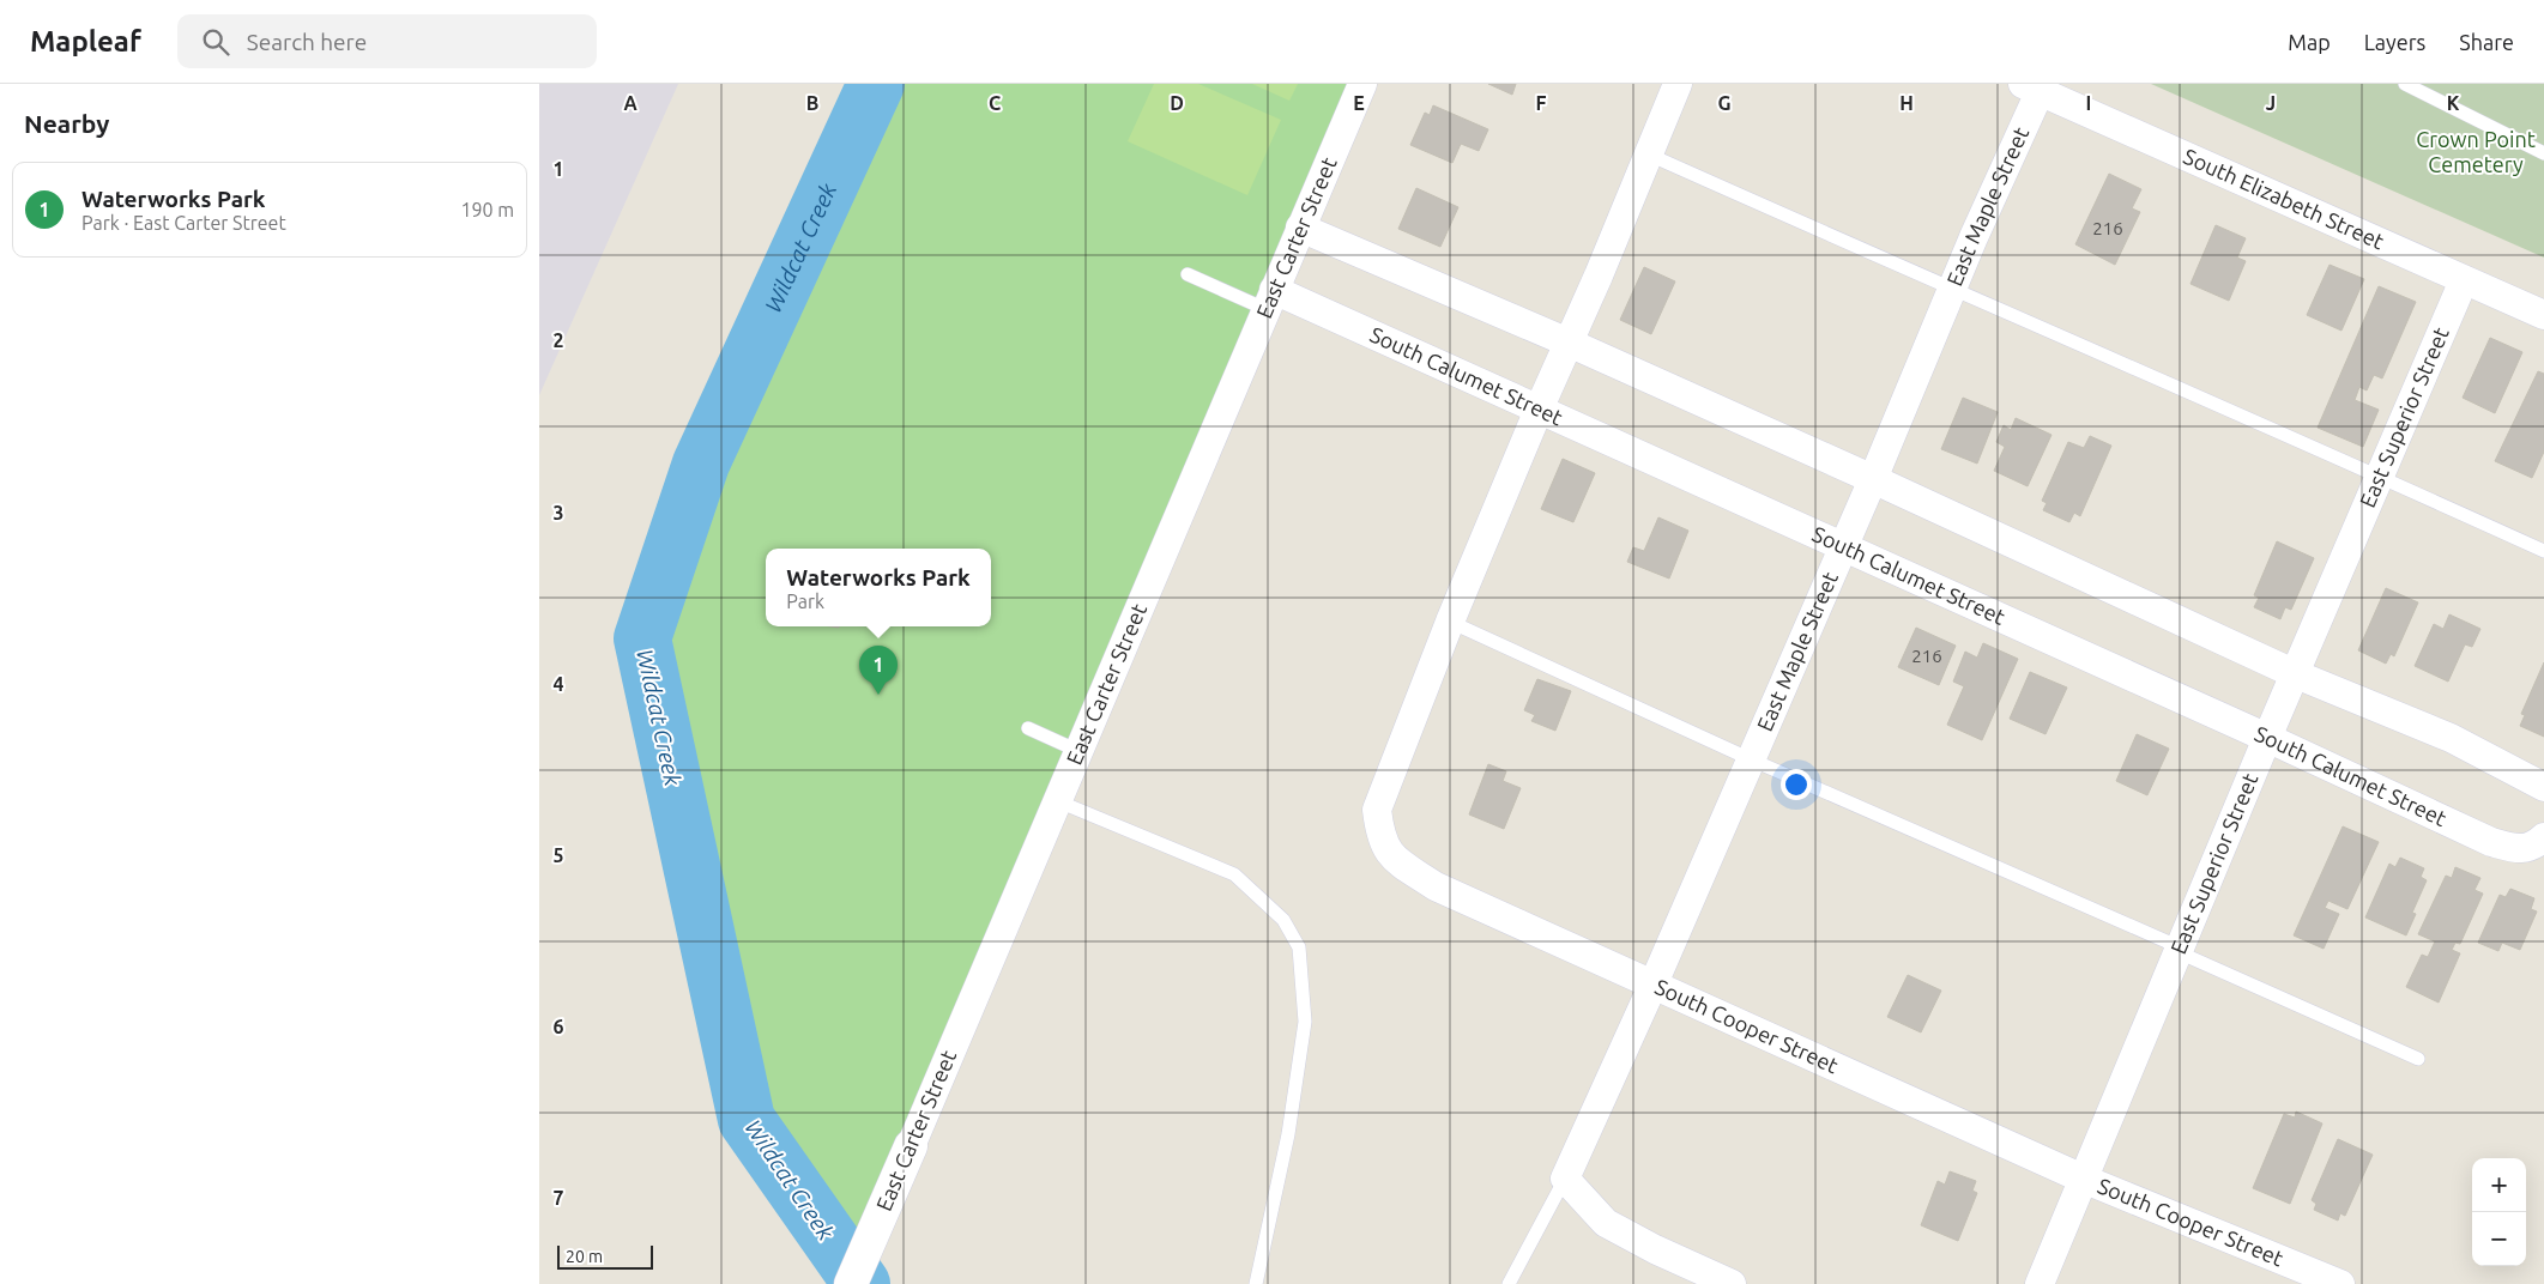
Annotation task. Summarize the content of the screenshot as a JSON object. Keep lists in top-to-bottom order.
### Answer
{
  "streets": {
    "street": [
      "South Elizabeth Street",
      "East Maple Street",
      "East Carter Street",
      "South Calumet Street",
      "East Superior Street",
      "South Cooper Street"
    ]
  },
  "crossings": [
    ["South Elizabeth Street", "East Maple Street"],
    ["South Elizabeth Street", "East Superior Street"],
    ["East Maple Street", "South Calumet Street"],
    ["East Maple Street", "South Cooper Street"],
    ["East Carter Street", "South Calumet Street"],
    ["South Calumet Street", "East Superior Street"],
    ["South Calumet Street", "South Cooper Street"],
    ["East Superior Street", "South Cooper Street"]
  ],
  "water": ["Wildcat Creek"],
  "parks": ["Crown Point Cemetery"],
  "house_numbers": ["216", "216"],
  "scale_bar": "20 m",
  "page": {
    "header": "Mapleaf",
    "search": "Search here",
    "nav": ["Map", "Layers", "Share"],
    "heading": "Nearby",
    "list": [
      {
        "mark": "1",
        "name": "Waterworks Park",
        "note": "Park · East Carter Street",
        "value": "190 m"
      }
    ],
    "popup": ["Waterworks Park", "Park"],
    "pins": "1",
    "map_buttons": ["+", "−"],
    "scale": "20 m"
  },
  "grid": {
    "columns": [
      "A",
      "B",
      "C",
      "D",
      "E",
      "F",
      "G",
      "H",
      "I",
      "J",
      "K"
    ],
    "rows": [
      "1",
      "2",
      "3",
      "4",
      "5",
      "6",
      "7"
    ]
  }
}
